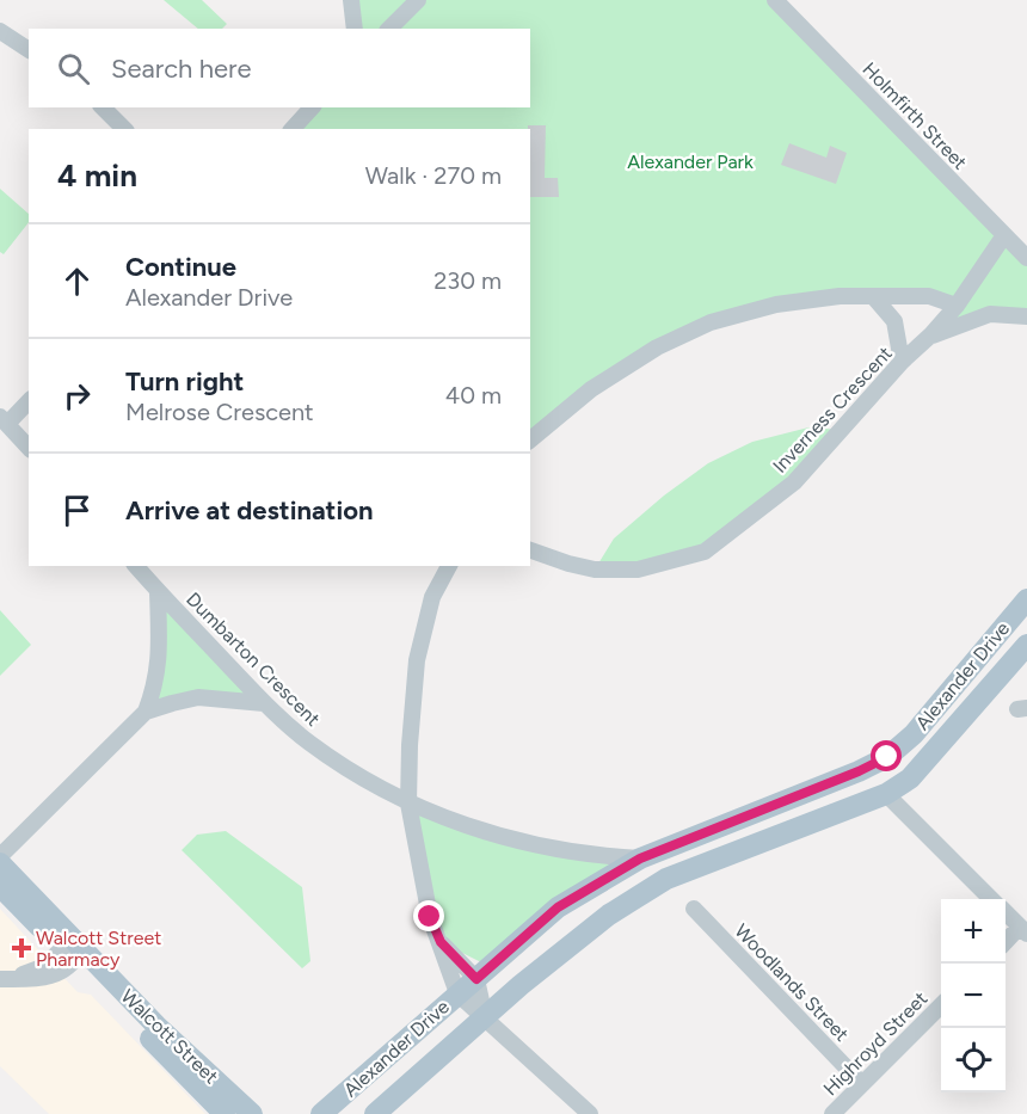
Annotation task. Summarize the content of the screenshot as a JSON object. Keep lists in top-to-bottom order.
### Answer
{
  "streets": {
    "main road": ["Alexander Drive", "Walcott Street"],
    "street": [
      "Holmfirth Street",
      "Inverness Crescent",
      "Dumbarton Crescent",
      "Woodlands Street",
      "Highroyd Street"
    ]
  },
  "crossings": [
    ["Holmfirth Street", "Inverness Crescent"],
    ["Dumbarton Crescent", "Alexander Drive"],
    ["Woodlands Street", "Highroyd Street"]
  ],
  "parks": ["Alexander Park"],
  "places": {
    "health": ["Walcott Street Pharmacy"]
  },
  "page": {
    "search": "Search here",
    "heading": ["4 min", "Walk · 270 m"],
    "list": [
      ["Continue", "Alexander Drive", "230 m"],
      ["Turn right", "Melrose Crescent", "40 m"],
      "Arrive at destination"
    ],
    "map_buttons": ["+", "−"]
  }
}
